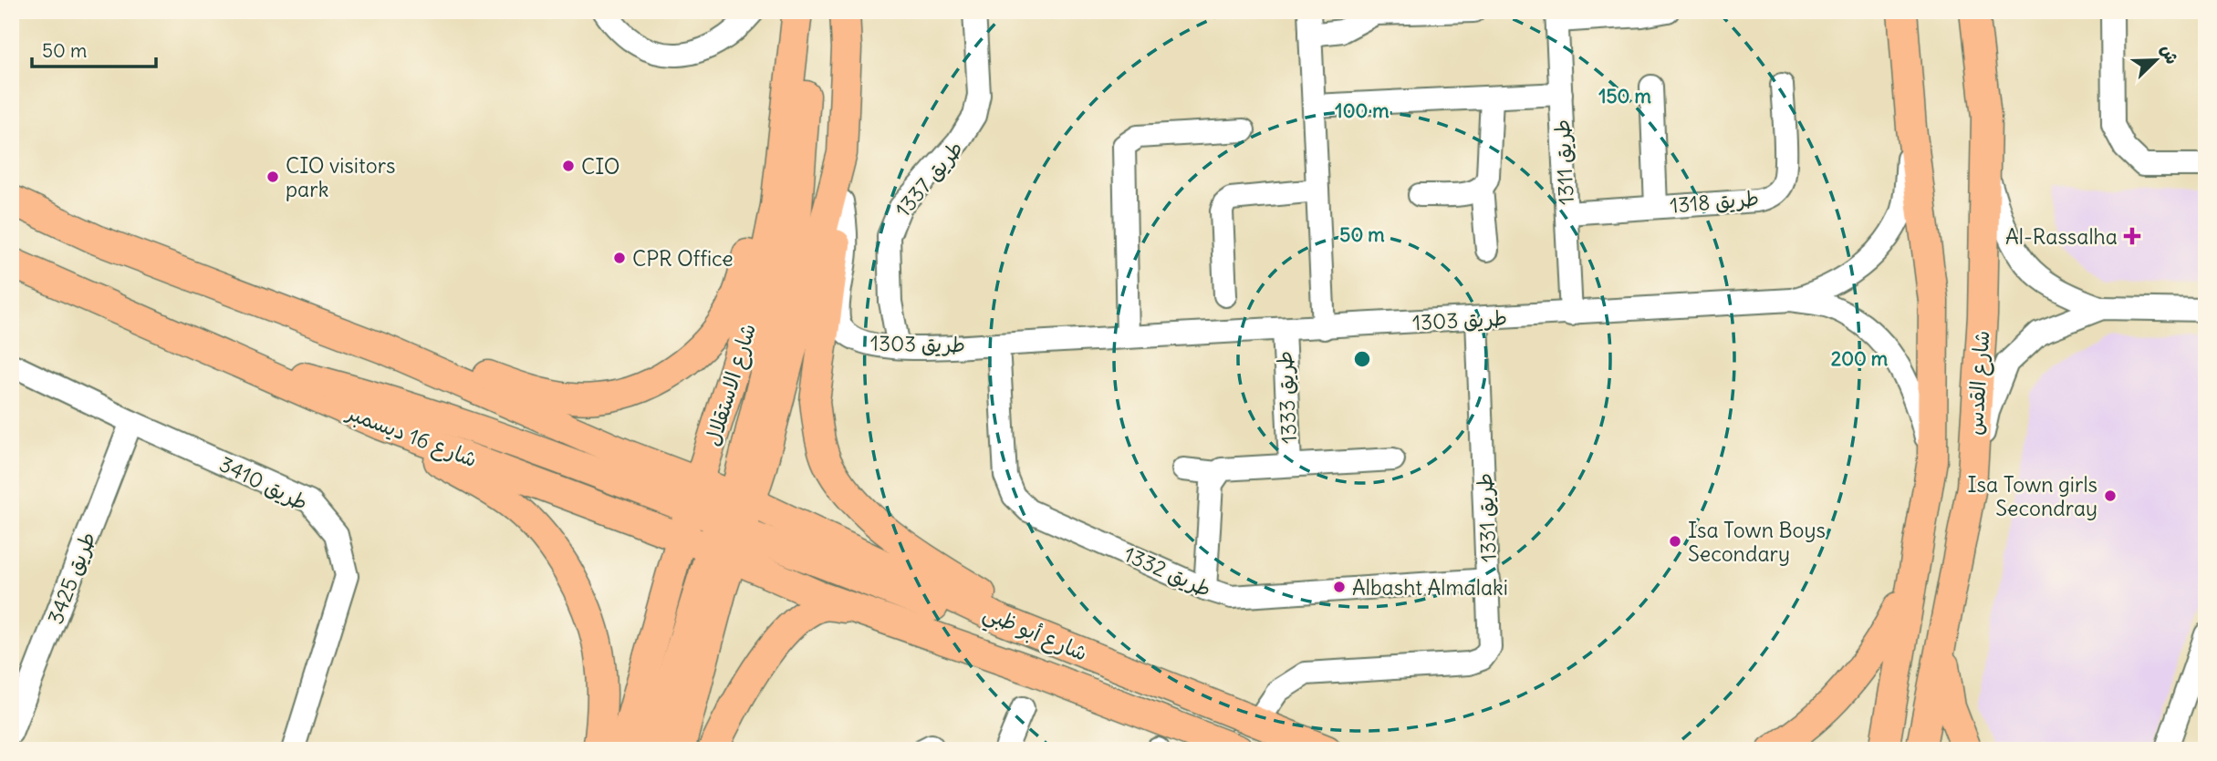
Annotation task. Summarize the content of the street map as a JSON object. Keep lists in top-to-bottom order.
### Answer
{
  "streets": {
    "main road": [
      "شارع القدس",
      "شارع الاستقلال",
      "شارع 16 ديسمبر",
      "شارع أبو ظبي"
    ],
    "street": [
      "طريق 1311",
      "طريق 1337",
      "طريق 1318",
      "طريق 1303",
      "طريق 1333",
      "طريق 3410",
      "طريق 1331",
      "طريق 1332",
      "طريق 3425"
    ]
  },
  "crossings": [
    ["طريق 1311", "طريق 1318"],
    ["طريق 1311", "طريق 1303"],
    ["طريق 1337", "طريق 1303"],
    ["طريق 1303", "شارع القدس"],
    ["طريق 1303", "طريق 1333"],
    ["طريق 1303", "طريق 1331"],
    ["طريق 1303", "طريق 1332"],
    ["شارع الاستقلال", "شارع 16 ديسمبر"],
    ["طريق 3410", "طريق 3425"],
    ["طريق 1331", "طريق 1332"],
    ["طريق 1331", "شارع أبو ظبي"]
  ],
  "places": {
    "other": [
      "CIO",
      "CIO visitors park",
      "CPR Office",
      "Isa Town girls Secondray",
      "Isa Town Boys Secondary",
      "Albasht Almalaki"
    ],
    "health": ["Al-Rassalha"]
  },
  "scale_bar": "50 m",
  "north": "top right",
  "rings": [
    "150 m",
    "100 m",
    "50 m",
    "200 m"
  ]
}
